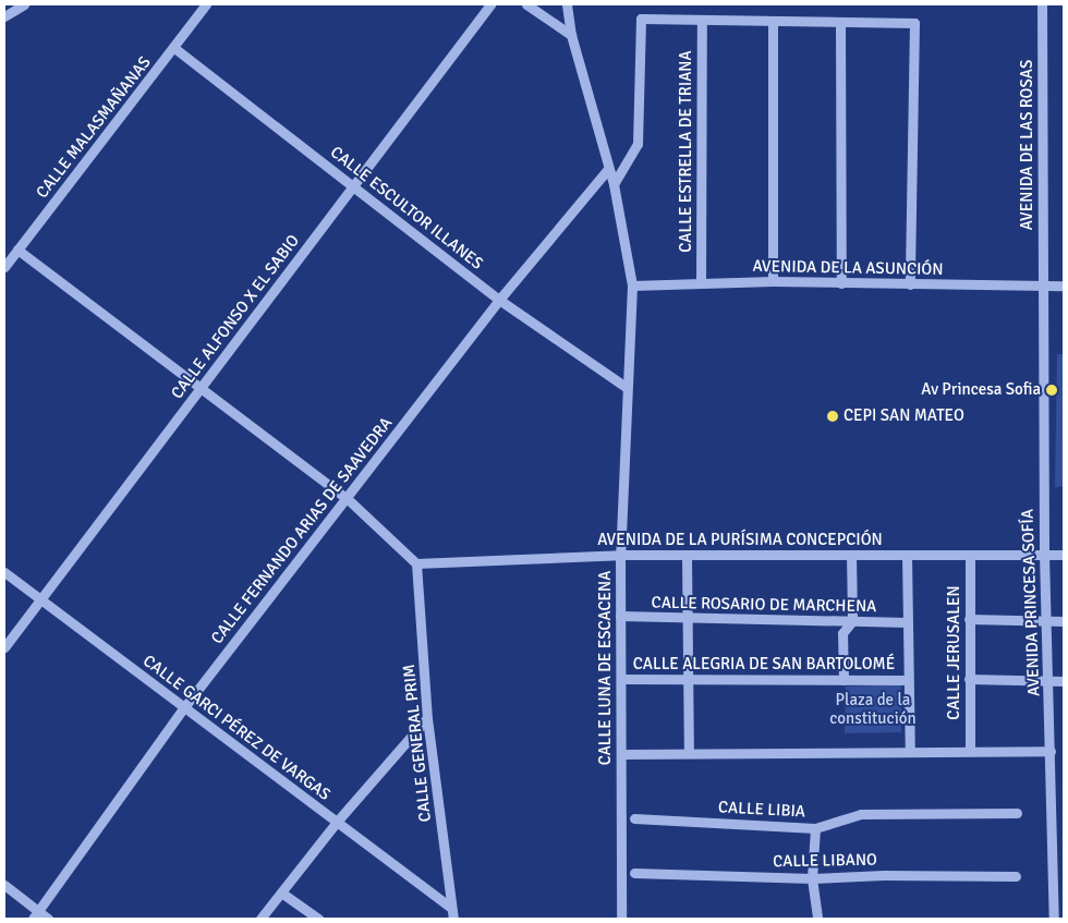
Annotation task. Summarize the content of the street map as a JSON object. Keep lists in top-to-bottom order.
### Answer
{
  "streets": {
    "street": [
      "CALLE MALASMAÑANAS",
      "AVENIDA DE LAS ROSAS",
      "CALLE ESTRELLA DE TRIANA",
      "CALLE ESCULTOR ILLANES",
      "AVENIDA DE LA ASUNCIÓN",
      "CALLE ALFONSO X EL SABIO",
      "CALLE FERNANDO ARIAS DE SAAVEDRA",
      "AVENIDA DE LA PURÍSIMA CONCEPCIÓN",
      "AVENIDA PRINCESA SOFÍA",
      "CALLE ROSARIO DE MARCHENA",
      "CALLE JERUSALEN",
      "CALLE ALEGRIA DE SAN BARTOLOMÉ",
      "CALLE LUNA DE ESCACENA",
      "CALLE GARCI PÉREZ DE VARGAS",
      "CALLE GENERAL PRIM",
      "CALLE LIBIA",
      "CALLE LIBANO"
    ]
  },
  "crossings": [
    ["CALLE MALASMAÑANAS", "CALLE ESCULTOR ILLANES"],
    ["AVENIDA DE LAS ROSAS", "AVENIDA DE LA ASUNCIÓN"],
    ["AVENIDA DE LAS ROSAS", "AVENIDA PRINCESA SOFÍA"],
    ["CALLE ESTRELLA DE TRIANA", "AVENIDA DE LA ASUNCIÓN"],
    ["CALLE ESCULTOR ILLANES", "CALLE ALFONSO X EL SABIO"],
    ["CALLE ESCULTOR ILLANES", "CALLE FERNANDO ARIAS DE SAAVEDRA"],
    ["CALLE ESCULTOR ILLANES", "CALLE LUNA DE ESCACENA"],
    ["AVENIDA DE LA ASUNCIÓN", "AVENIDA PRINCESA SOFÍA"],
    ["AVENIDA DE LA ASUNCIÓN", "CALLE LUNA DE ESCACENA"],
    ["CALLE ALFONSO X EL SABIO", "CALLE GARCI PÉREZ DE VARGAS"],
    ["CALLE FERNANDO ARIAS DE SAAVEDRA", "CALLE LUNA DE ESCACENA"],
    ["CALLE FERNANDO ARIAS DE SAAVEDRA", "CALLE GARCI PÉREZ DE VARGAS"],
    ["AVENIDA DE LA PURÍSIMA CONCEPCIÓN", "AVENIDA PRINCESA SOFÍA"],
    ["AVENIDA DE LA PURÍSIMA CONCEPCIÓN", "CALLE JERUSALEN"],
    ["AVENIDA DE LA PURÍSIMA CONCEPCIÓN", "CALLE LUNA DE ESCACENA"],
    ["AVENIDA DE LA PURÍSIMA CONCEPCIÓN", "CALLE GENERAL PRIM"],
    ["CALLE ROSARIO DE MARCHENA", "CALLE LUNA DE ESCACENA"],
    ["CALLE ALEGRIA DE SAN BARTOLOMÉ", "CALLE LUNA DE ESCACENA"],
    ["CALLE GARCI PÉREZ DE VARGAS", "CALLE GENERAL PRIM"]
  ],
  "parks": ["Plaza de la constitución"],
  "places": ["Av Princesa Sofia", "CEPI SAN MATEO"]
}
